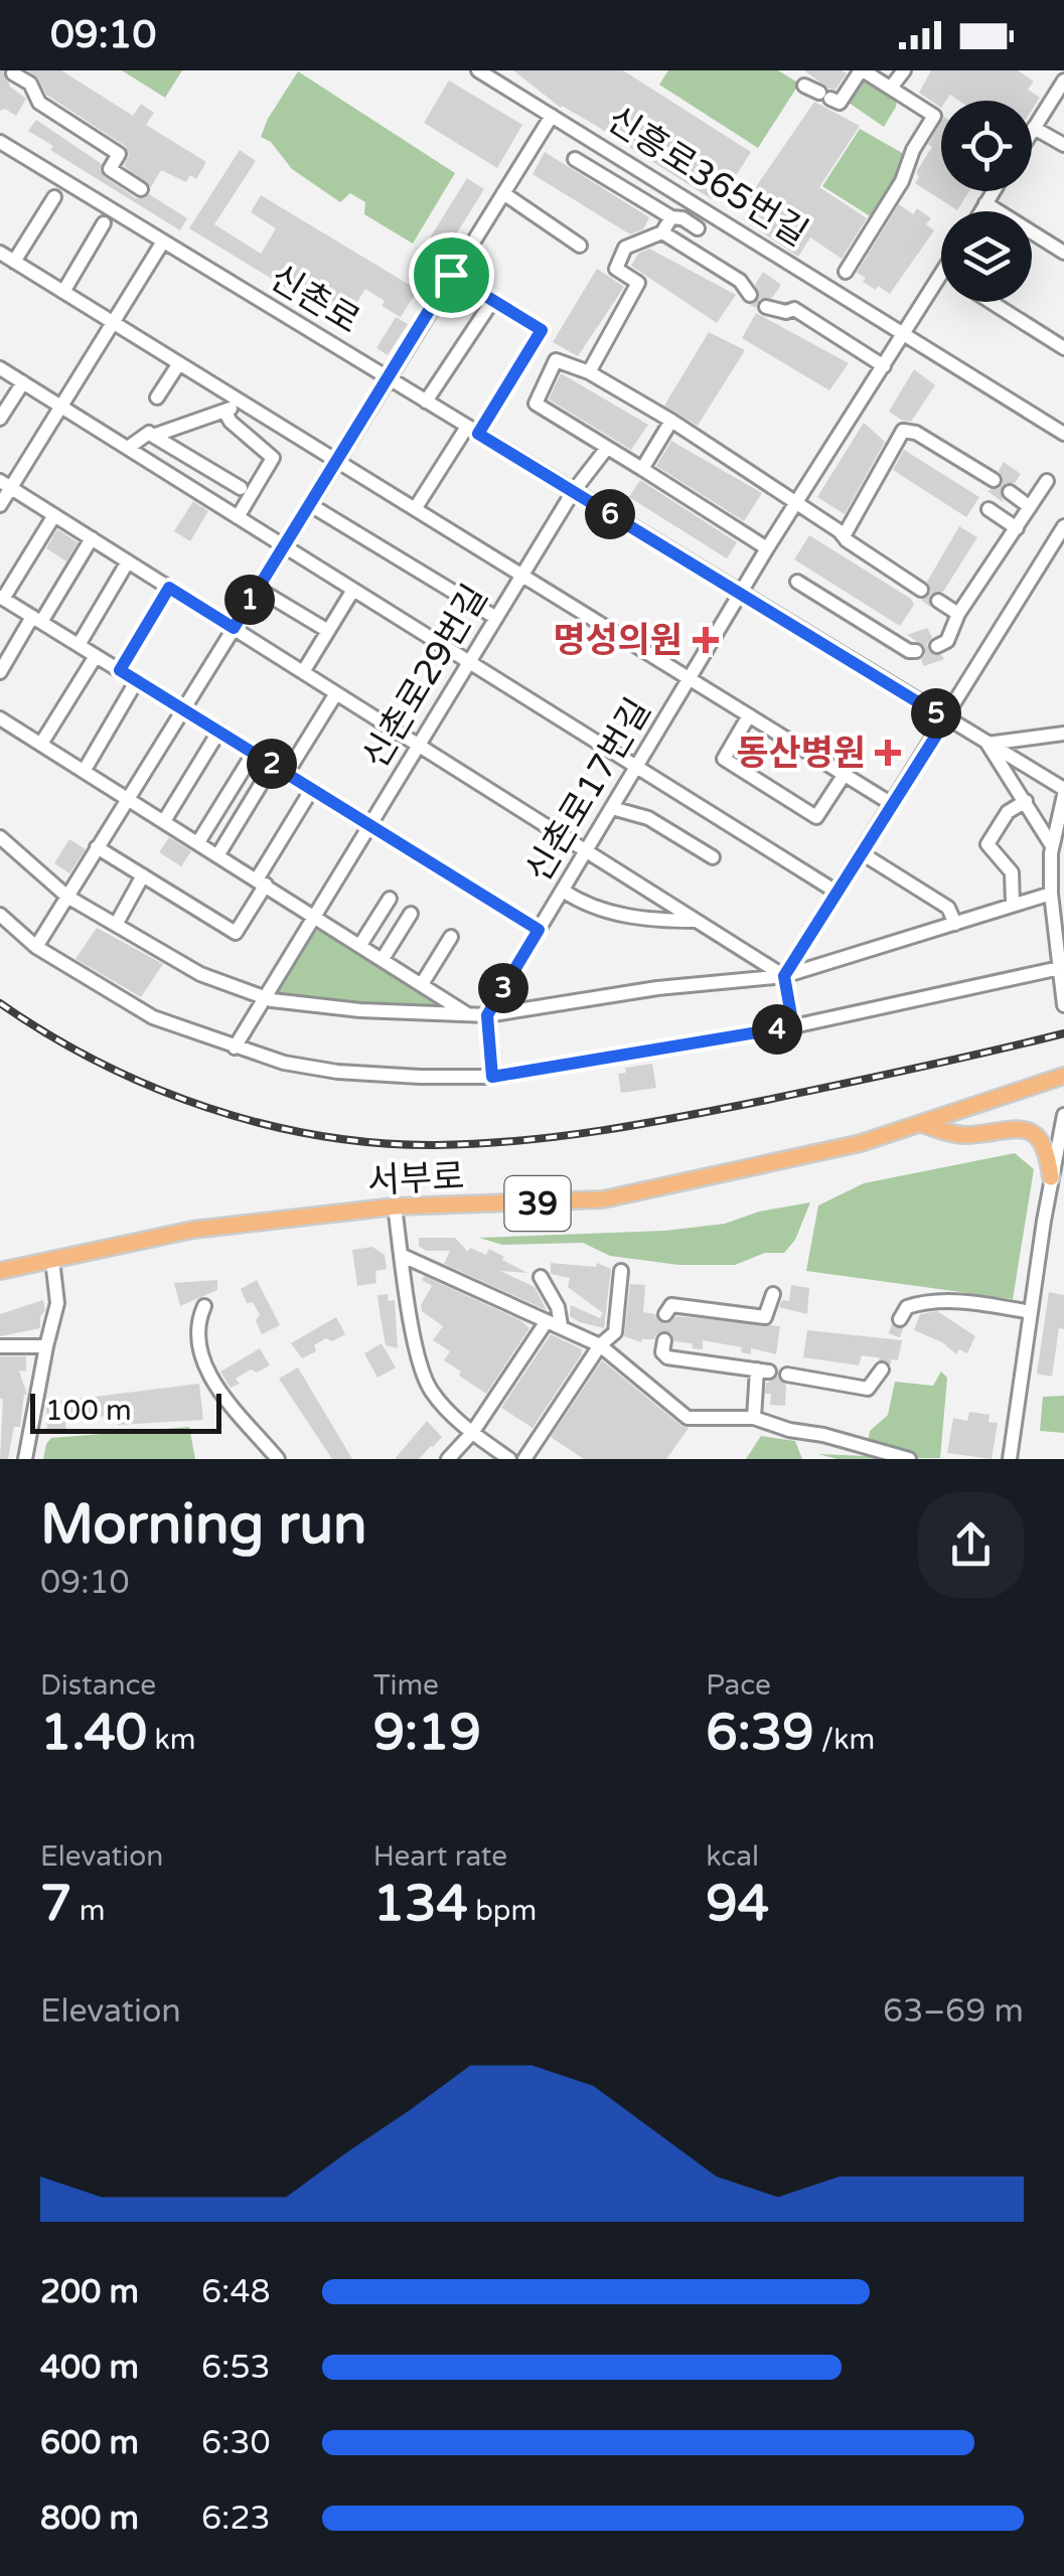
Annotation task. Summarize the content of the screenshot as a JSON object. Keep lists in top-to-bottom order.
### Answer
{
  "streets": {
    "main road": ["서부로", "39"],
    "street": [
      "신흥로365번길",
      "신촌로",
      "신촌로29번길",
      "신촌로17번길"
    ]
  },
  "crossings": [
    ["신흥로365번길", "신촌로17번길"],
    ["신촌로", "신촌로29번길"],
    ["신촌로", "신촌로17번길"]
  ],
  "places": {
    "health": ["명성의원", "동산병원"]
  },
  "scale_bar": "100 m",
  "page": {
    "status": "09:10",
    "pins": [
      "6",
      "1",
      "5",
      "2",
      "3",
      "4"
    ],
    "scale": "100 m",
    "heading": ["Morning run", "09:10"],
    "stats": [
      ["Distance", "1.40 km"],
      ["Time", "9:19"],
      ["Pace", "6:39 /km"],
      ["Elevation", "7 m"],
      ["Heart rate", "134 bpm"],
      ["kcal", "94"]
    ],
    "chart": ["Elevation", "63–69 m"],
    "list": [
      {
        "name": "200 m",
        "note": "6:48"
      },
      {
        "name": "400 m",
        "note": "6:53"
      },
      {
        "name": "600 m",
        "note": "6:30"
      },
      {
        "name": "800 m",
        "note": "6:23"
      }
    ]
  }
}
